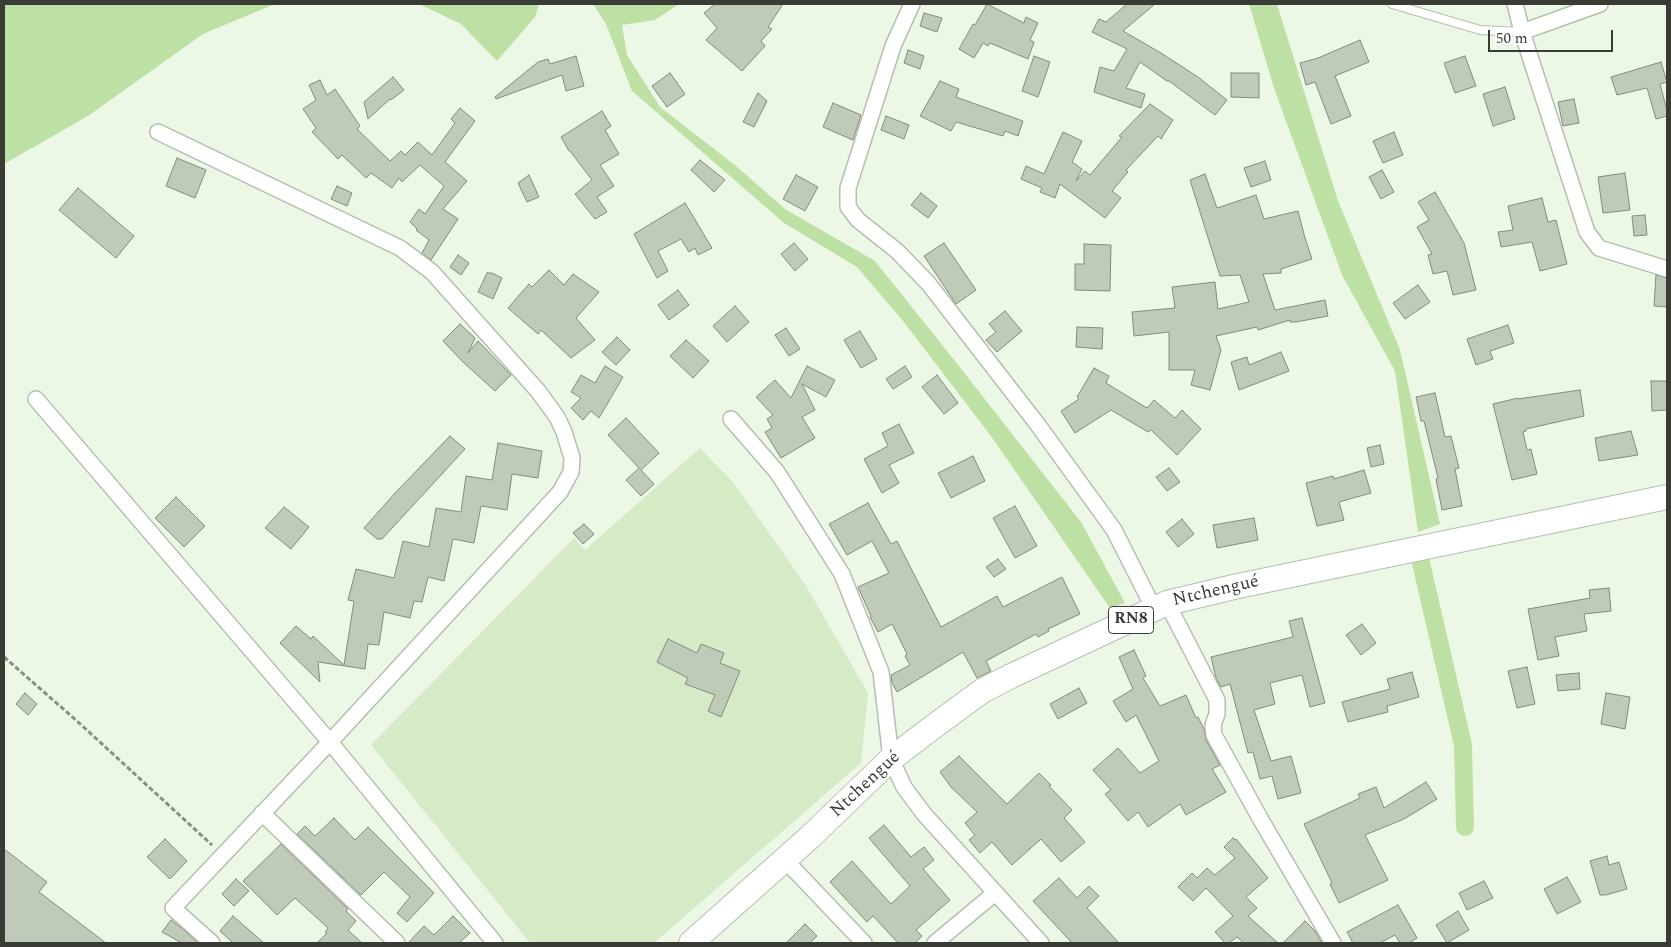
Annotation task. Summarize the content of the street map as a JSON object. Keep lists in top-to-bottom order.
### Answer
{
  "streets": {
    "main road": ["Ntchengué", "RN8"]
  },
  "scale_bar": "50 m"
}
